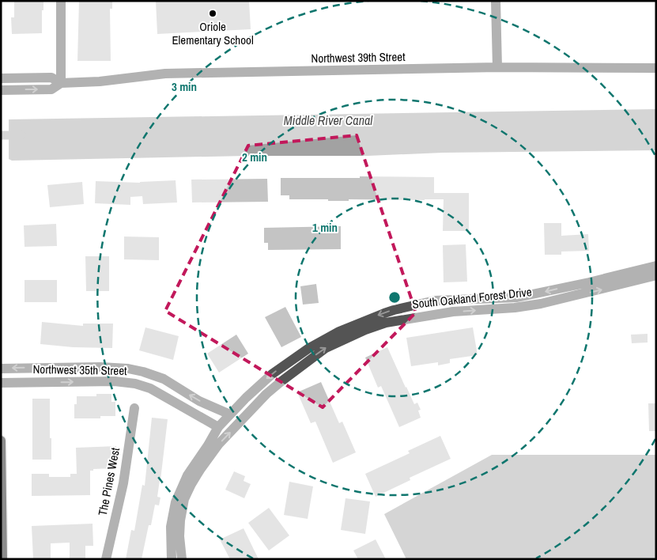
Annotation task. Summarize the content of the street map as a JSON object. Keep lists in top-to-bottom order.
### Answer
{
  "streets": {
    "street": [
      "Northwest 39th Street",
      "South Oakland Forest Drive",
      "Northwest 35th Street",
      "The Pines West"
    ]
  },
  "water": ["Middle River Canal"],
  "places": ["Oriole Elementary School"],
  "rings": ["3 min", "2 min", "1 min"]
}
